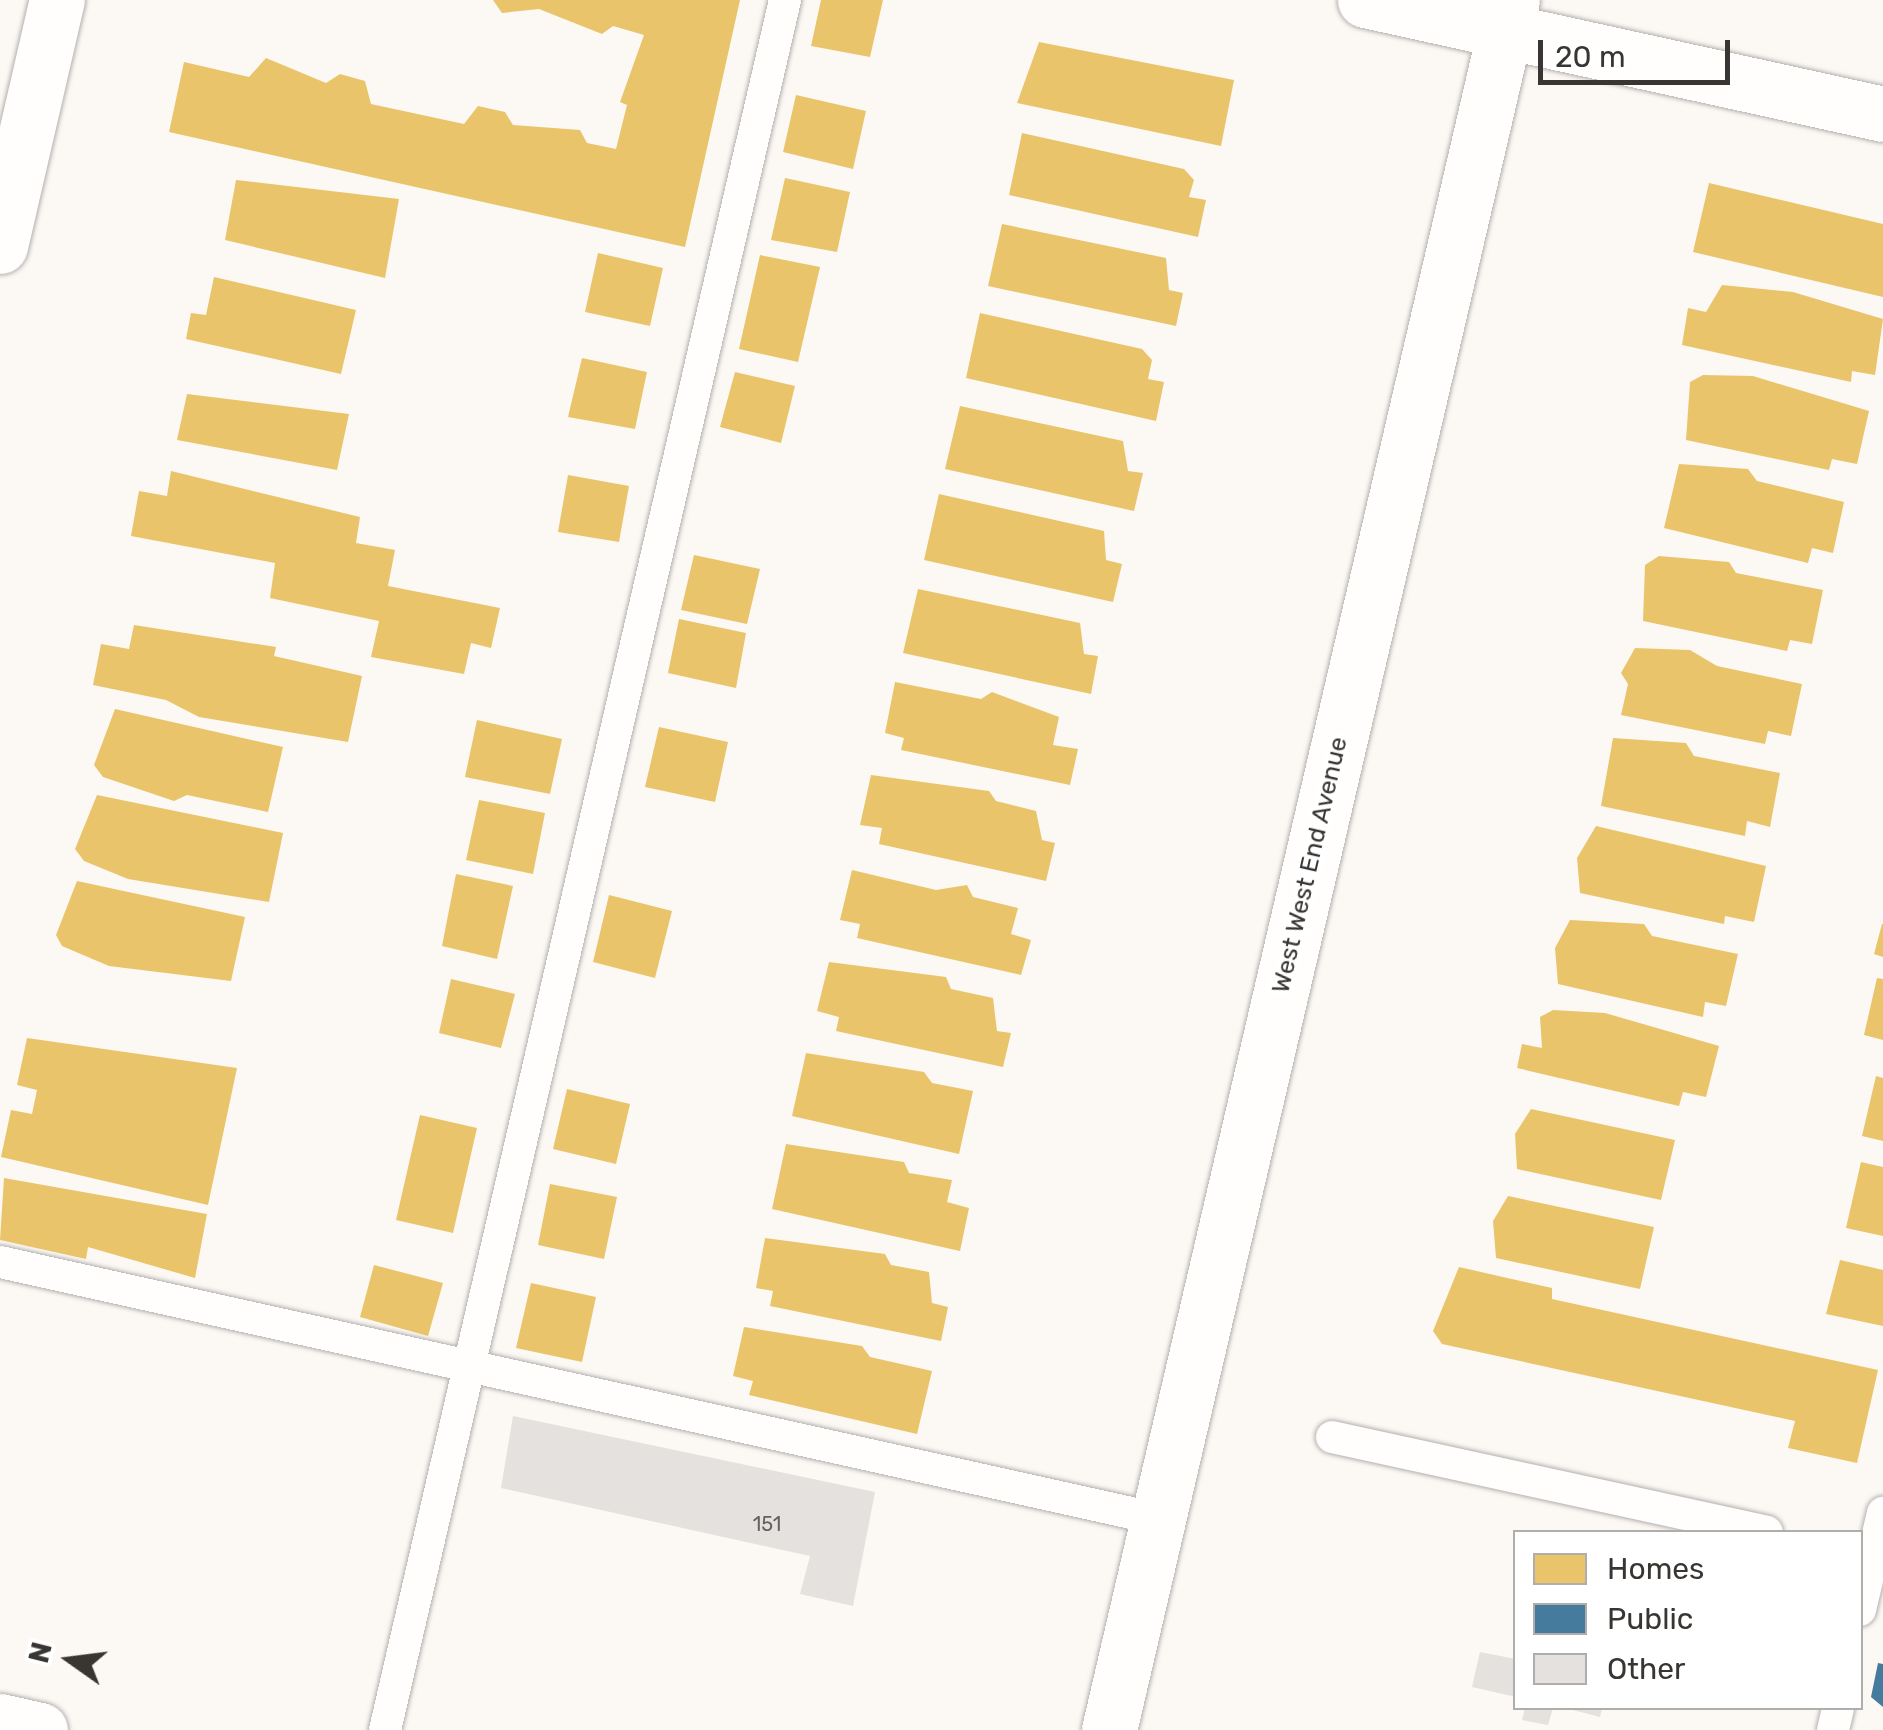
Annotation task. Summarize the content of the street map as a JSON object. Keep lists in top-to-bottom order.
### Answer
{
  "streets": {
    "street": ["West West End Avenue"]
  },
  "house_numbers": ["151"],
  "legend": ["Homes", "Public", "Other"],
  "scale_bar": "20 m",
  "north": "left"
}
